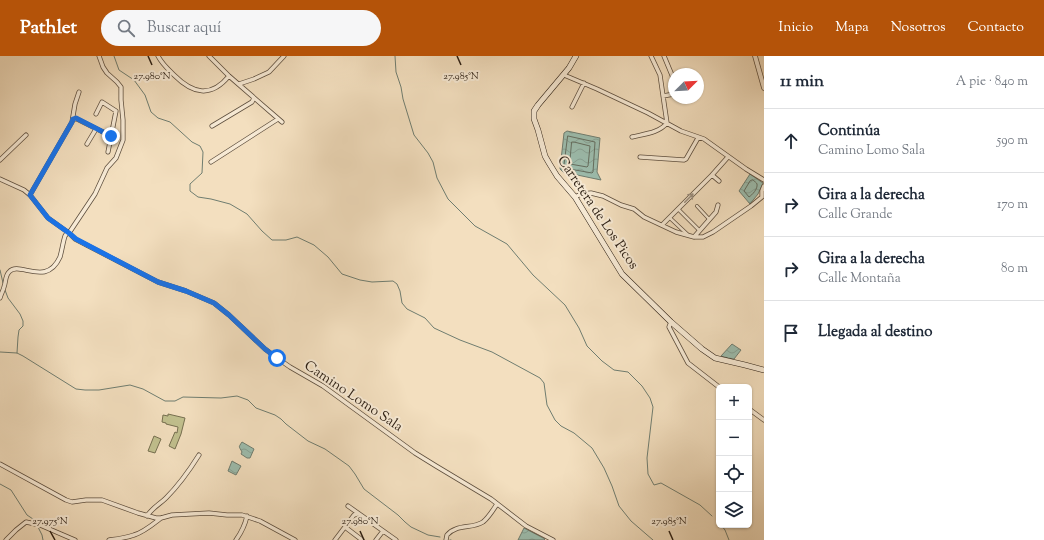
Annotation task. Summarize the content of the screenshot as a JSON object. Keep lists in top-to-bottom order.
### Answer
{
  "streets": {
    "main road": ["Carretera de Los Picos"],
    "street": ["Camino Lomo Sala"]
  },
  "north": "top right",
  "page": {
    "header": "Pathlet",
    "search": "Buscar aquí",
    "nav": [
      "Inicio",
      "Mapa",
      "Nosotros",
      "Contacto"
    ],
    "heading": ["11 min", "A pie · 840 m"],
    "list": [
      ["Continúa", "Camino Lomo Sala", "590 m"],
      ["Gira a la derecha", "Calle Grande", "170 m"],
      ["Gira a la derecha", "Calle Montaña", "80 m"],
      "Llegada al destino"
    ],
    "map_buttons": ["+", "−"]
  },
  "coordinates": ["27.980°N", "27.985°N", "27.975°N"]
}
